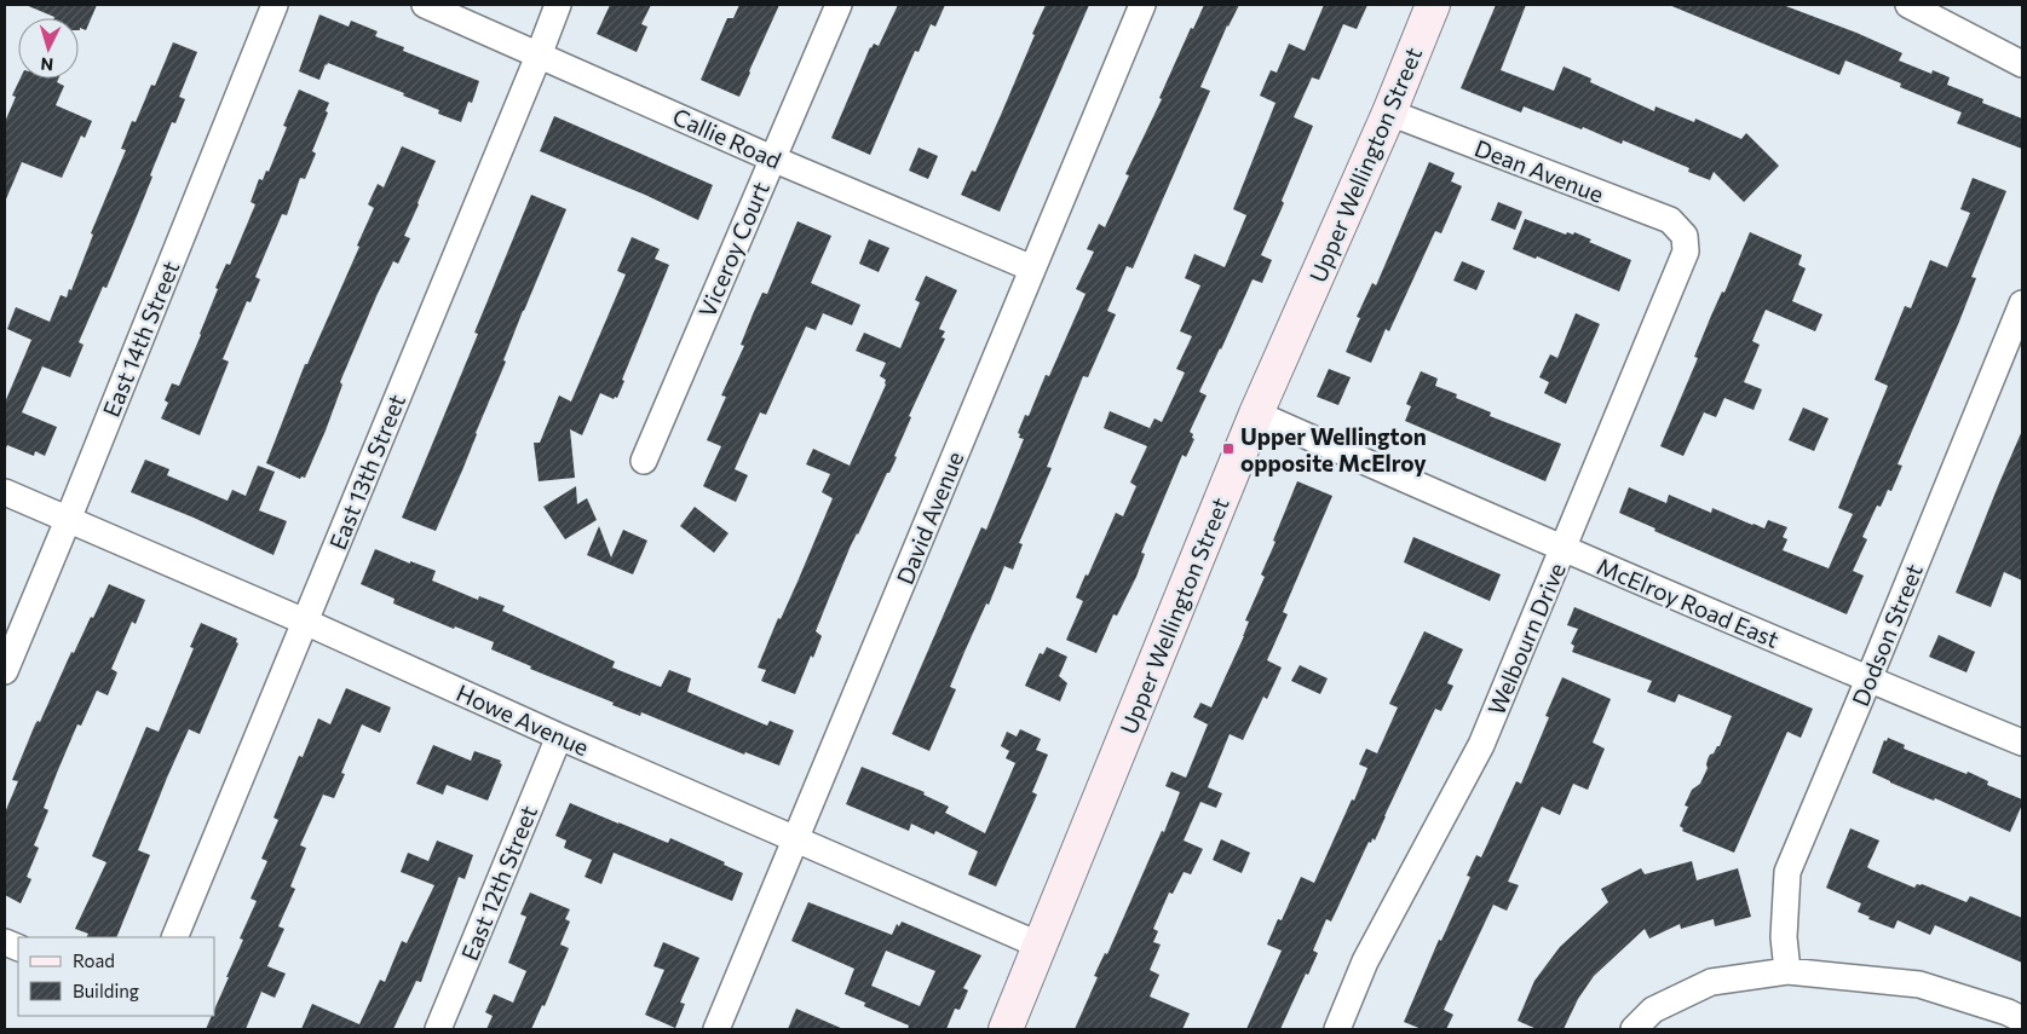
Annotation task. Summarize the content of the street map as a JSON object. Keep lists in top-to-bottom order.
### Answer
{
  "streets": {
    "main road": ["Upper Wellington Street"],
    "street": [
      "Callie Road",
      "Dean Avenue",
      "Viceroy Court",
      "East 14th Street",
      "East 13th Street",
      "David Avenue",
      "McElroy Road East",
      "Dodson Street",
      "Welbourn Drive",
      "Howe Avenue",
      "East 12th Street"
    ]
  },
  "crossings": [
    ["Callie Road", "Viceroy Court"],
    ["Callie Road", "East 13th Street"],
    ["Callie Road", "David Avenue"],
    ["Upper Wellington Street", "Dean Avenue"],
    ["Upper Wellington Street", "McElroy Road East"],
    ["Upper Wellington Street", "Howe Avenue"],
    ["Dean Avenue", "Welbourn Drive"],
    ["East 14th Street", "Howe Avenue"],
    ["East 13th Street", "Howe Avenue"],
    ["David Avenue", "Howe Avenue"],
    ["McElroy Road East", "Dodson Street"],
    ["McElroy Road East", "Welbourn Drive"],
    ["Howe Avenue", "East 12th Street"]
  ],
  "places": {
    "transit": ["Upper Wellington opposite McElroy"]
  },
  "legend": ["Road", "Building"],
  "north": "bottom"
}
